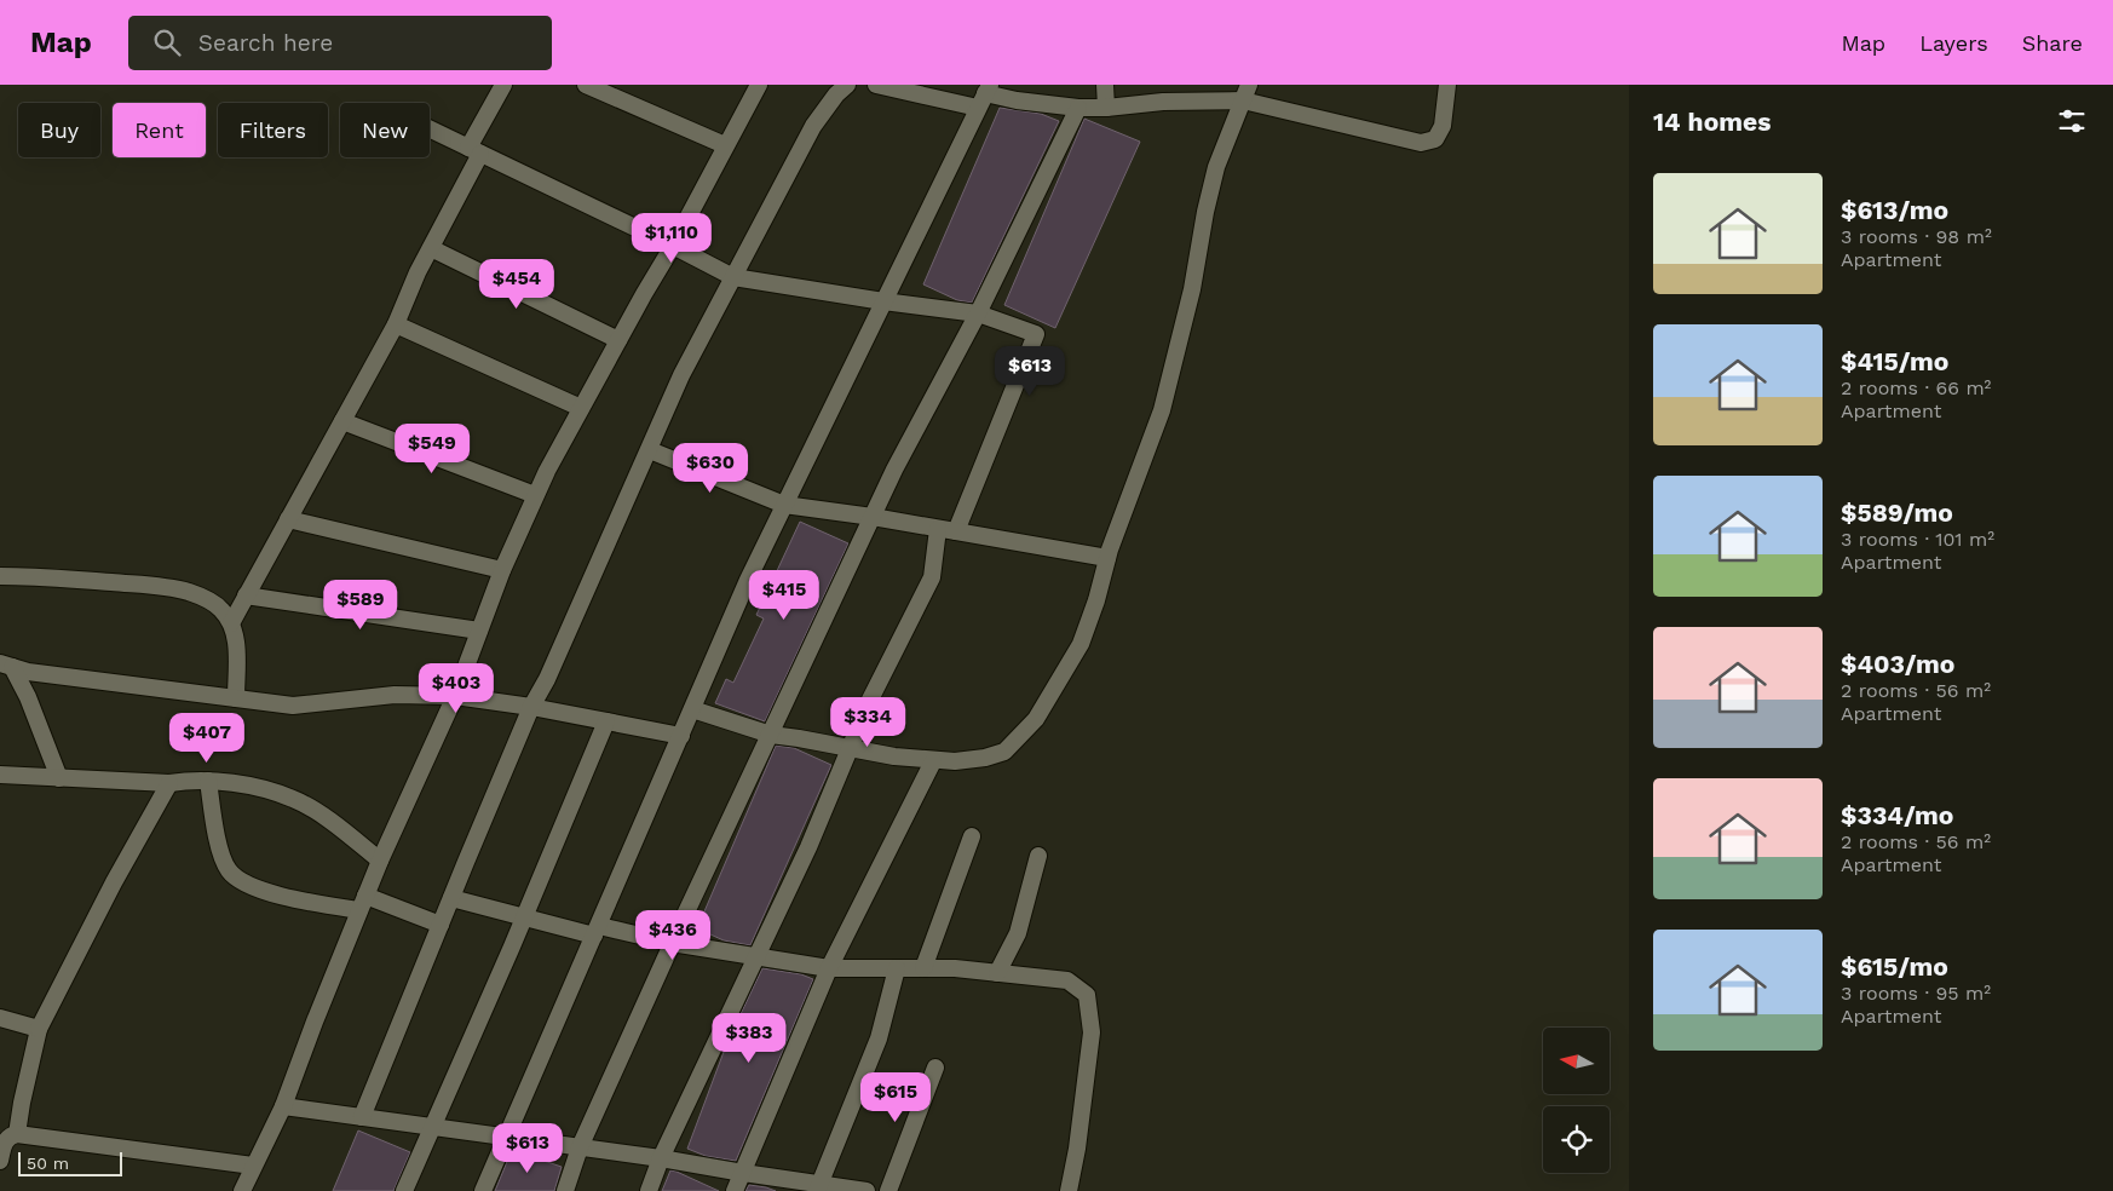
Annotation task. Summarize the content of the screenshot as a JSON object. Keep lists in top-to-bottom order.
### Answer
{
  "scale_bar": "50 m",
  "north": "left",
  "page": {
    "header": "Map",
    "search": "Search here",
    "nav": ["Map", "Layers", "Share"],
    "heading": "14 homes",
    "chip": [
      "Buy",
      "Rent",
      "Filters",
      "New"
    ],
    "list": [
      {
        "name": "$613/mo",
        "note": "3 rooms · 98 m² · Apartment"
      },
      {
        "name": "$415/mo",
        "note": "2 rooms · 66 m² · Apartment"
      },
      {
        "name": "$589/mo",
        "note": "3 rooms · 101 m² · Apartment"
      },
      {
        "name": "$403/mo",
        "note": "2 rooms · 56 m² · Apartment"
      },
      {
        "name": "$334/mo",
        "note": "2 rooms · 56 m² · Apartment"
      },
      {
        "name": "$615/mo",
        "note": "3 rooms · 95 m² · Apartment"
      }
    ],
    "price": [
      "$1,110",
      "$454",
      "$613",
      "$549",
      "$630",
      "$415",
      "$589",
      "$403",
      "$334",
      "$407",
      "$436",
      "$383",
      "$615",
      "$613"
    ],
    "scale": "50 m"
  }
}
